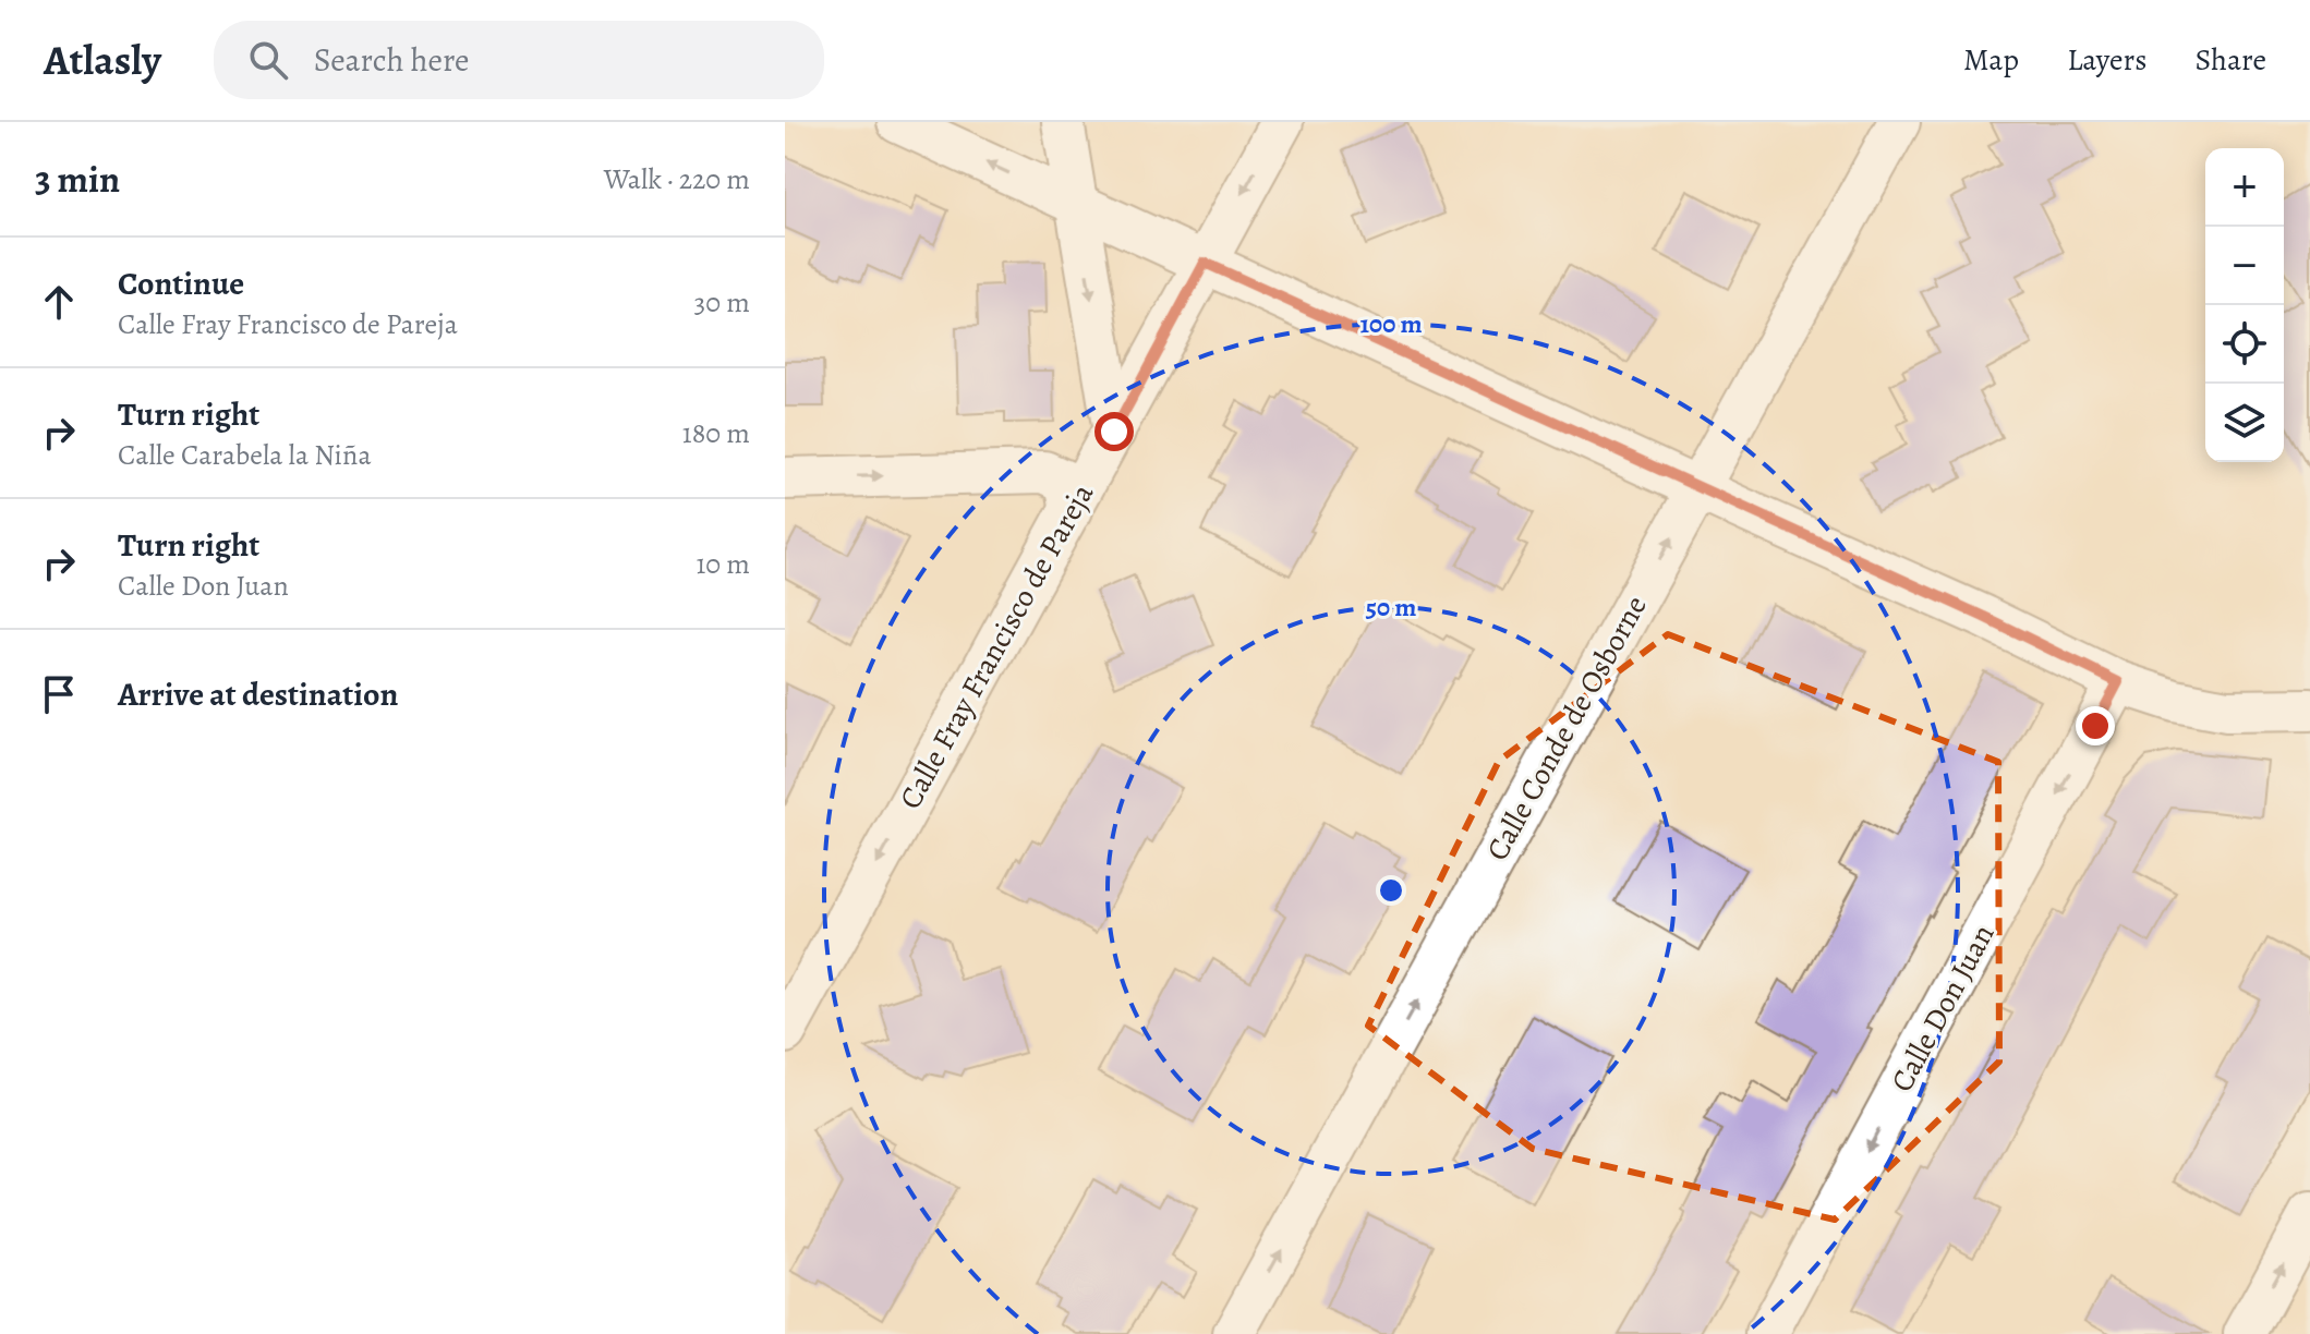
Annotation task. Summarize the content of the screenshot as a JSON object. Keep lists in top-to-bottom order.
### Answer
{
  "streets": {
    "street": ["Calle Fray Francisco de Pareja", "Calle Conde de Osborne", "Calle Don Juan"]
  },
  "one_way": ["Calle Fray Francisco de Pareja", "Calle Conde de Osborne", "Calle Don Juan"],
  "page": {
    "header": "Atlasly",
    "search": "Search here",
    "nav": ["Map", "Layers", "Share"],
    "heading": ["3 min", "Walk · 220 m"],
    "map_buttons": ["+", "−"],
    "list": [
      ["Continue", "Calle Fray Francisco de Pareja", "30 m"],
      ["Turn right", "Calle Carabela la Niña", "180 m"],
      ["Turn right", "Calle Don Juan", "10 m"],
      "Arrive at destination"
    ]
  },
  "rings": ["100 m", "50 m"]
}
